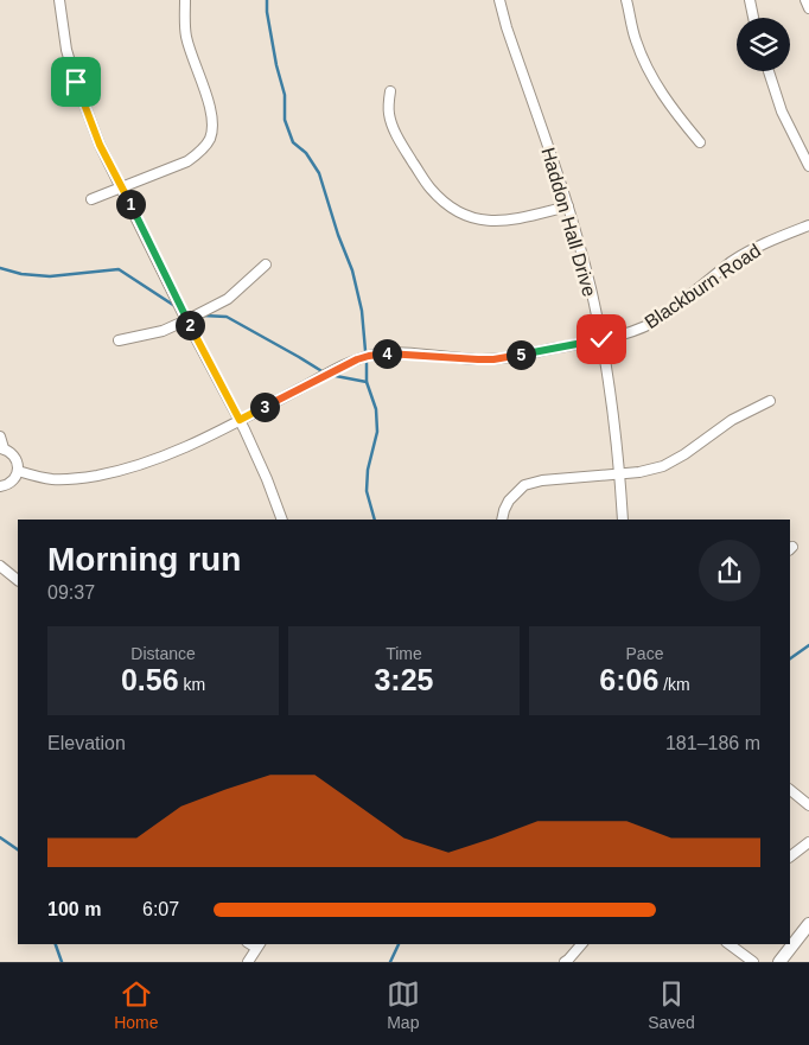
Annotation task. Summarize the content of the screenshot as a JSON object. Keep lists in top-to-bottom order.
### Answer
{
  "streets": {
    "street": ["Haddon Hall Drive", "Blackburn Road"]
  },
  "crossings": [
    ["Haddon Hall Drive", "Blackburn Road"]
  ],
  "page": {
    "pins": [
      "1",
      "2",
      "4",
      "5",
      "3"
    ],
    "heading": ["Morning run", "09:37"],
    "stats": [
      ["Distance", "0.56 km"],
      ["Time", "3:25"],
      ["Pace", "6:06 /km"]
    ],
    "chart": ["Elevation", "181–186 m"],
    "list": [
      {
        "name": "100 m",
        "note": "6:07"
      }
    ],
    "tabs": ["Home", "Map", "Saved"]
  }
}
